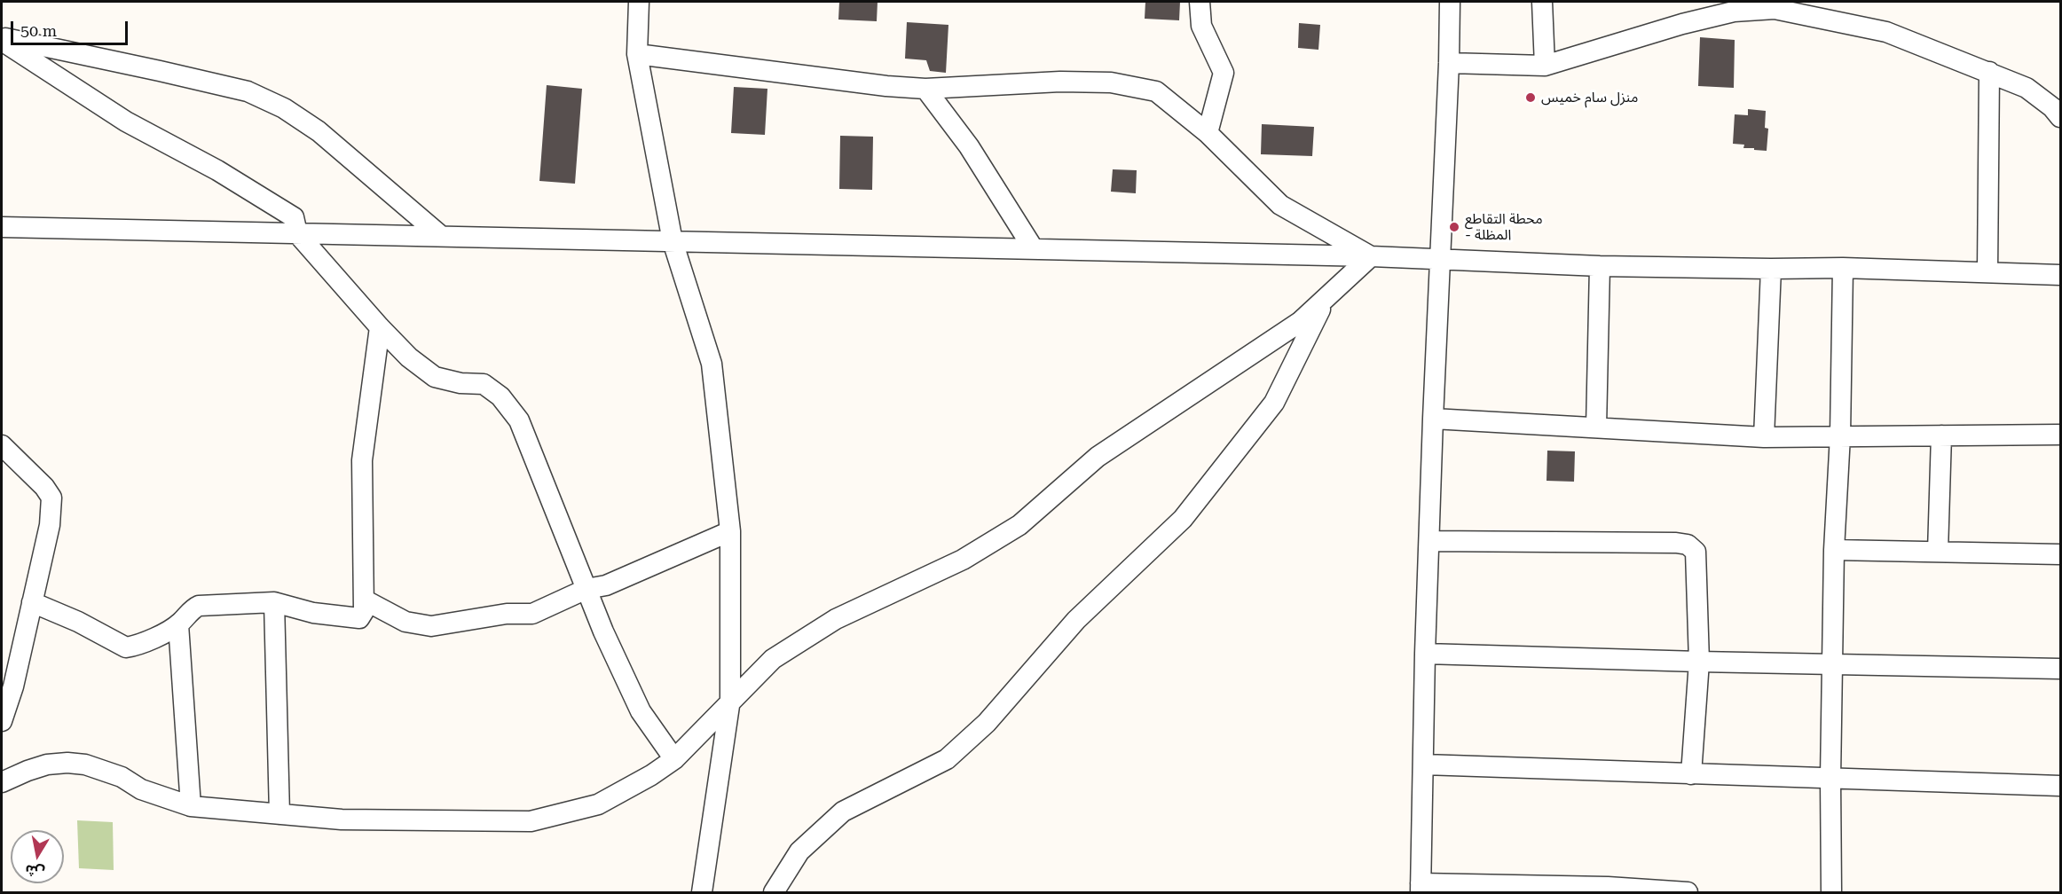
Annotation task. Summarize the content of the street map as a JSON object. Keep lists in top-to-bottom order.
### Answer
{
  "places": ["منزل سام خميس", "محطة التقاطع - المظلة"],
  "scale_bar": "50 m",
  "north": "bottom"
}
